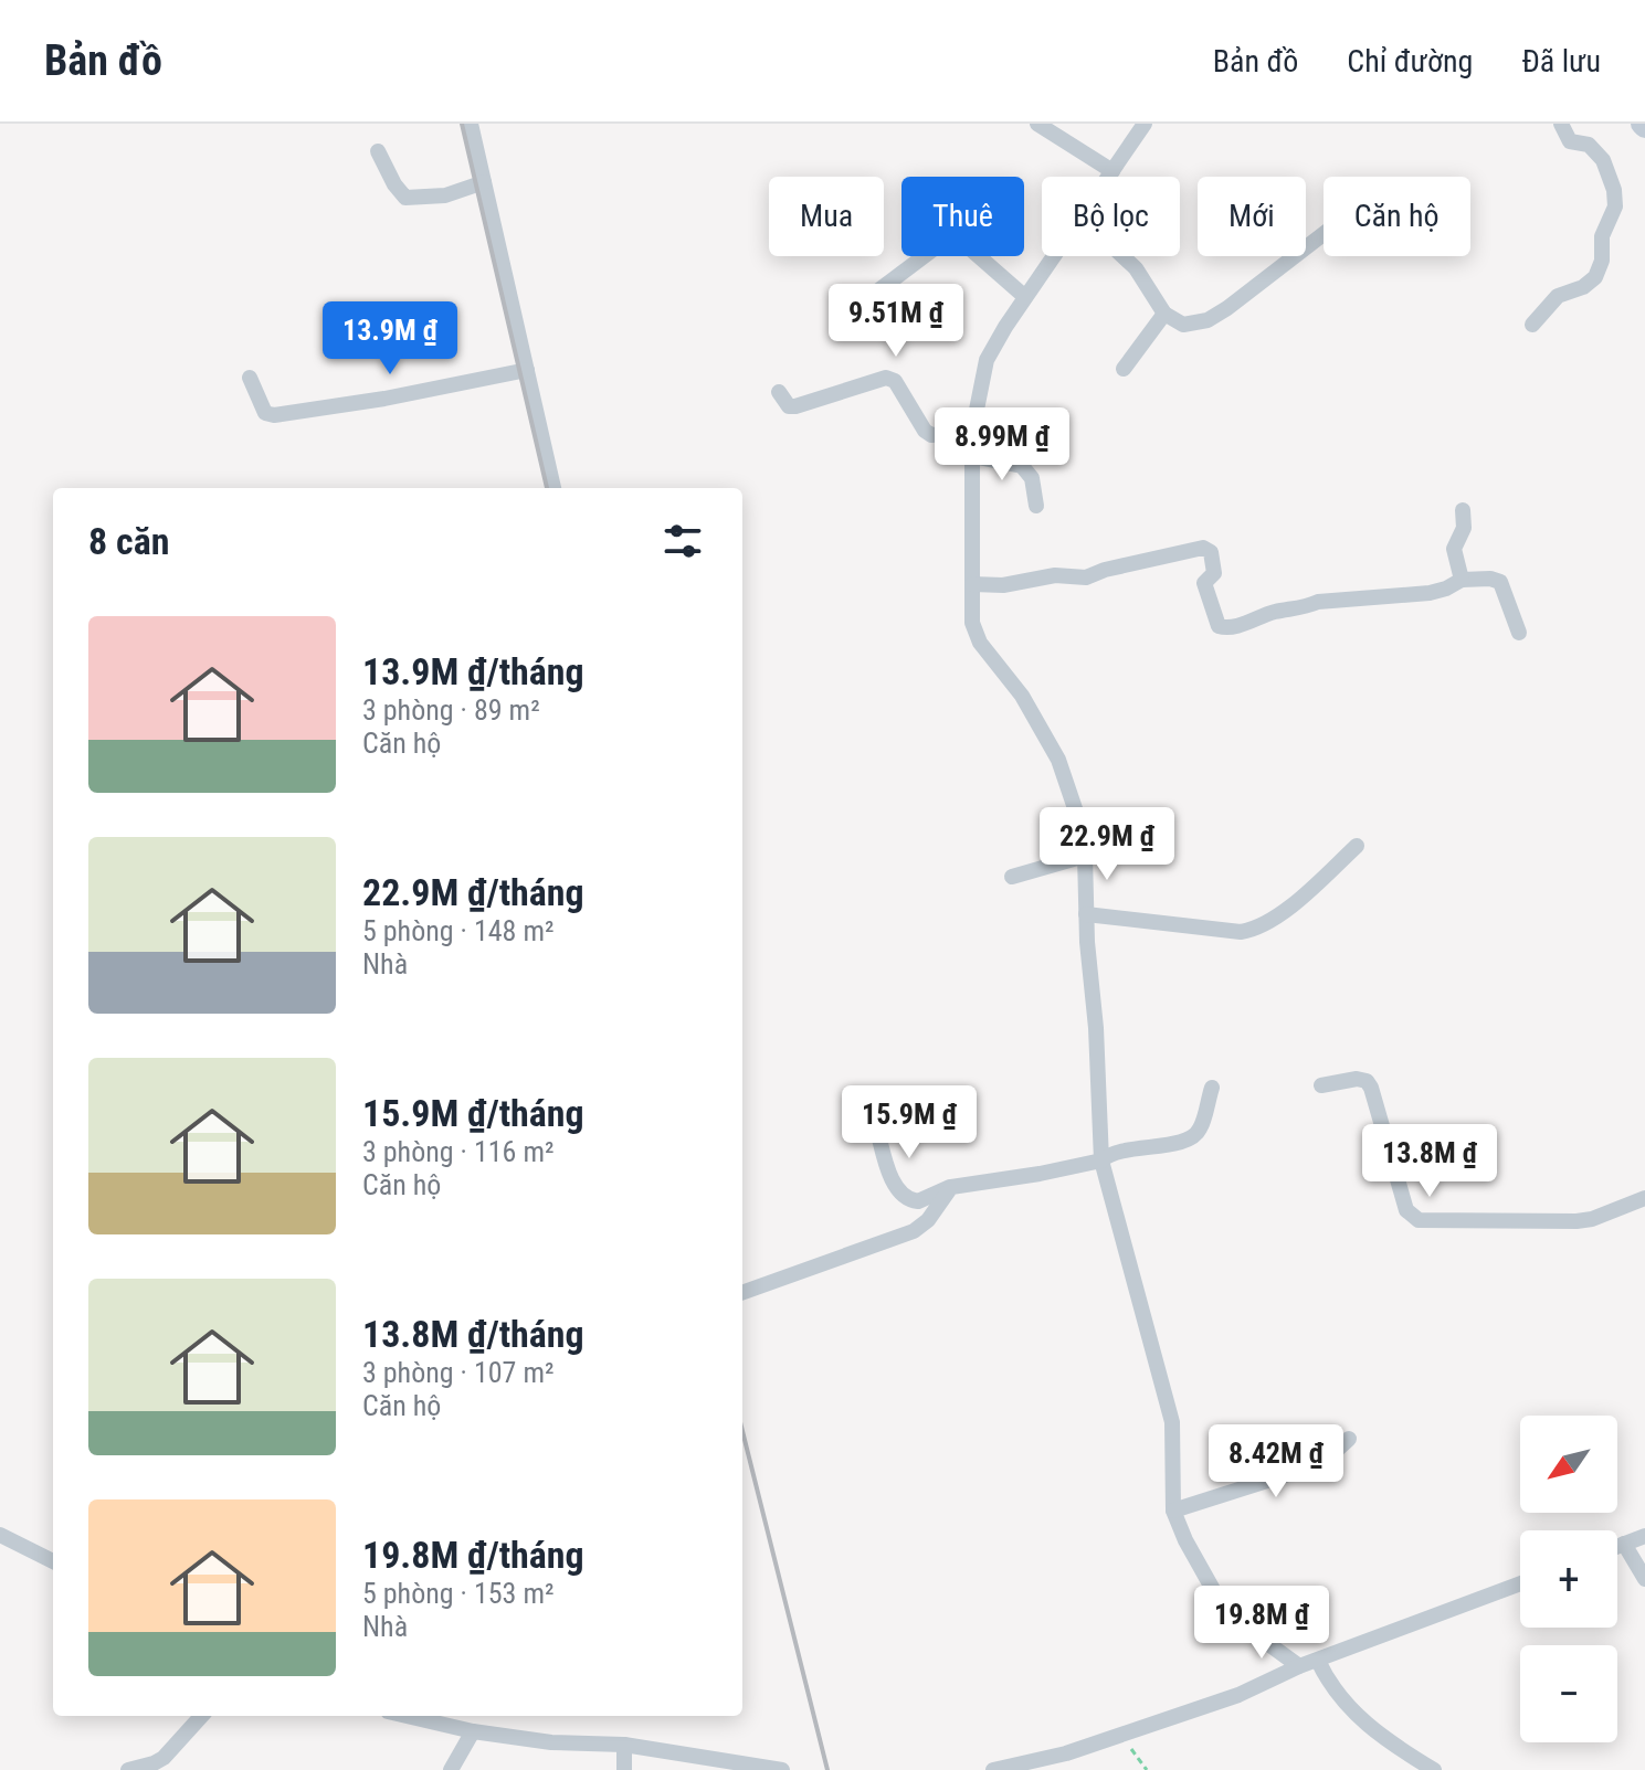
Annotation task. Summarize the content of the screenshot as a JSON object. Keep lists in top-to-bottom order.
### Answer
{
  "north": "bottom left",
  "page": {
    "header": "Bản đồ",
    "nav": ["Bản đồ", "Chỉ đường", "Đã lưu"],
    "chip": [
      "Mua",
      "Thuê",
      "Bộ lọc",
      "Mới",
      "Căn hộ"
    ],
    "price": [
      "9.51M ₫",
      "13.9M ₫",
      "8.99M ₫",
      "22.9M ₫",
      "15.9M ₫",
      "13.8M ₫",
      "8.42M ₫",
      "19.8M ₫"
    ],
    "heading": "8 căn",
    "list": [
      {
        "name": "13.9M ₫/tháng",
        "note": "3 phòng · 89 m² · Căn hộ"
      },
      {
        "name": "22.9M ₫/tháng",
        "note": "5 phòng · 148 m² · Nhà"
      },
      {
        "name": "15.9M ₫/tháng",
        "note": "3 phòng · 116 m² · Căn hộ"
      },
      {
        "name": "13.8M ₫/tháng",
        "note": "3 phòng · 107 m² · Căn hộ"
      },
      {
        "name": "19.8M ₫/tháng",
        "note": "5 phòng · 153 m² · Nhà"
      }
    ],
    "map_buttons": ["+", "−"]
  }
}
